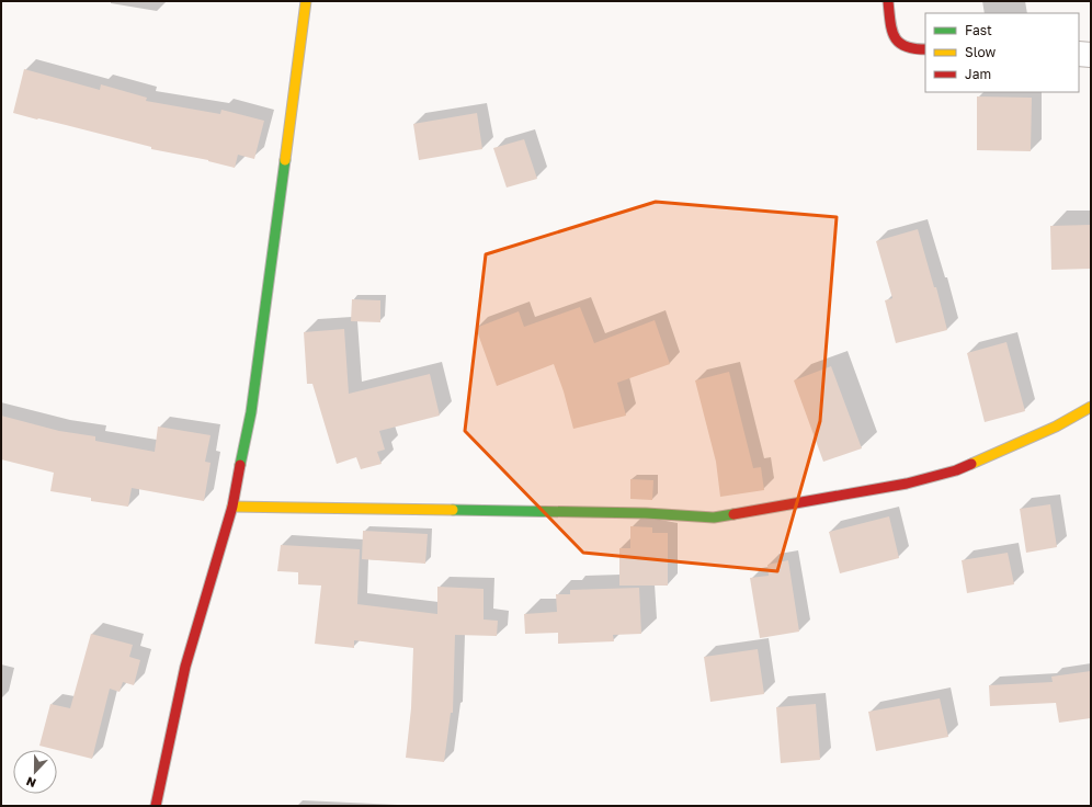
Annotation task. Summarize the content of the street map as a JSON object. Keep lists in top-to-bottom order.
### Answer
{
  "legend": ["Fast", "Slow", "Jam"],
  "north": "bottom"
}
